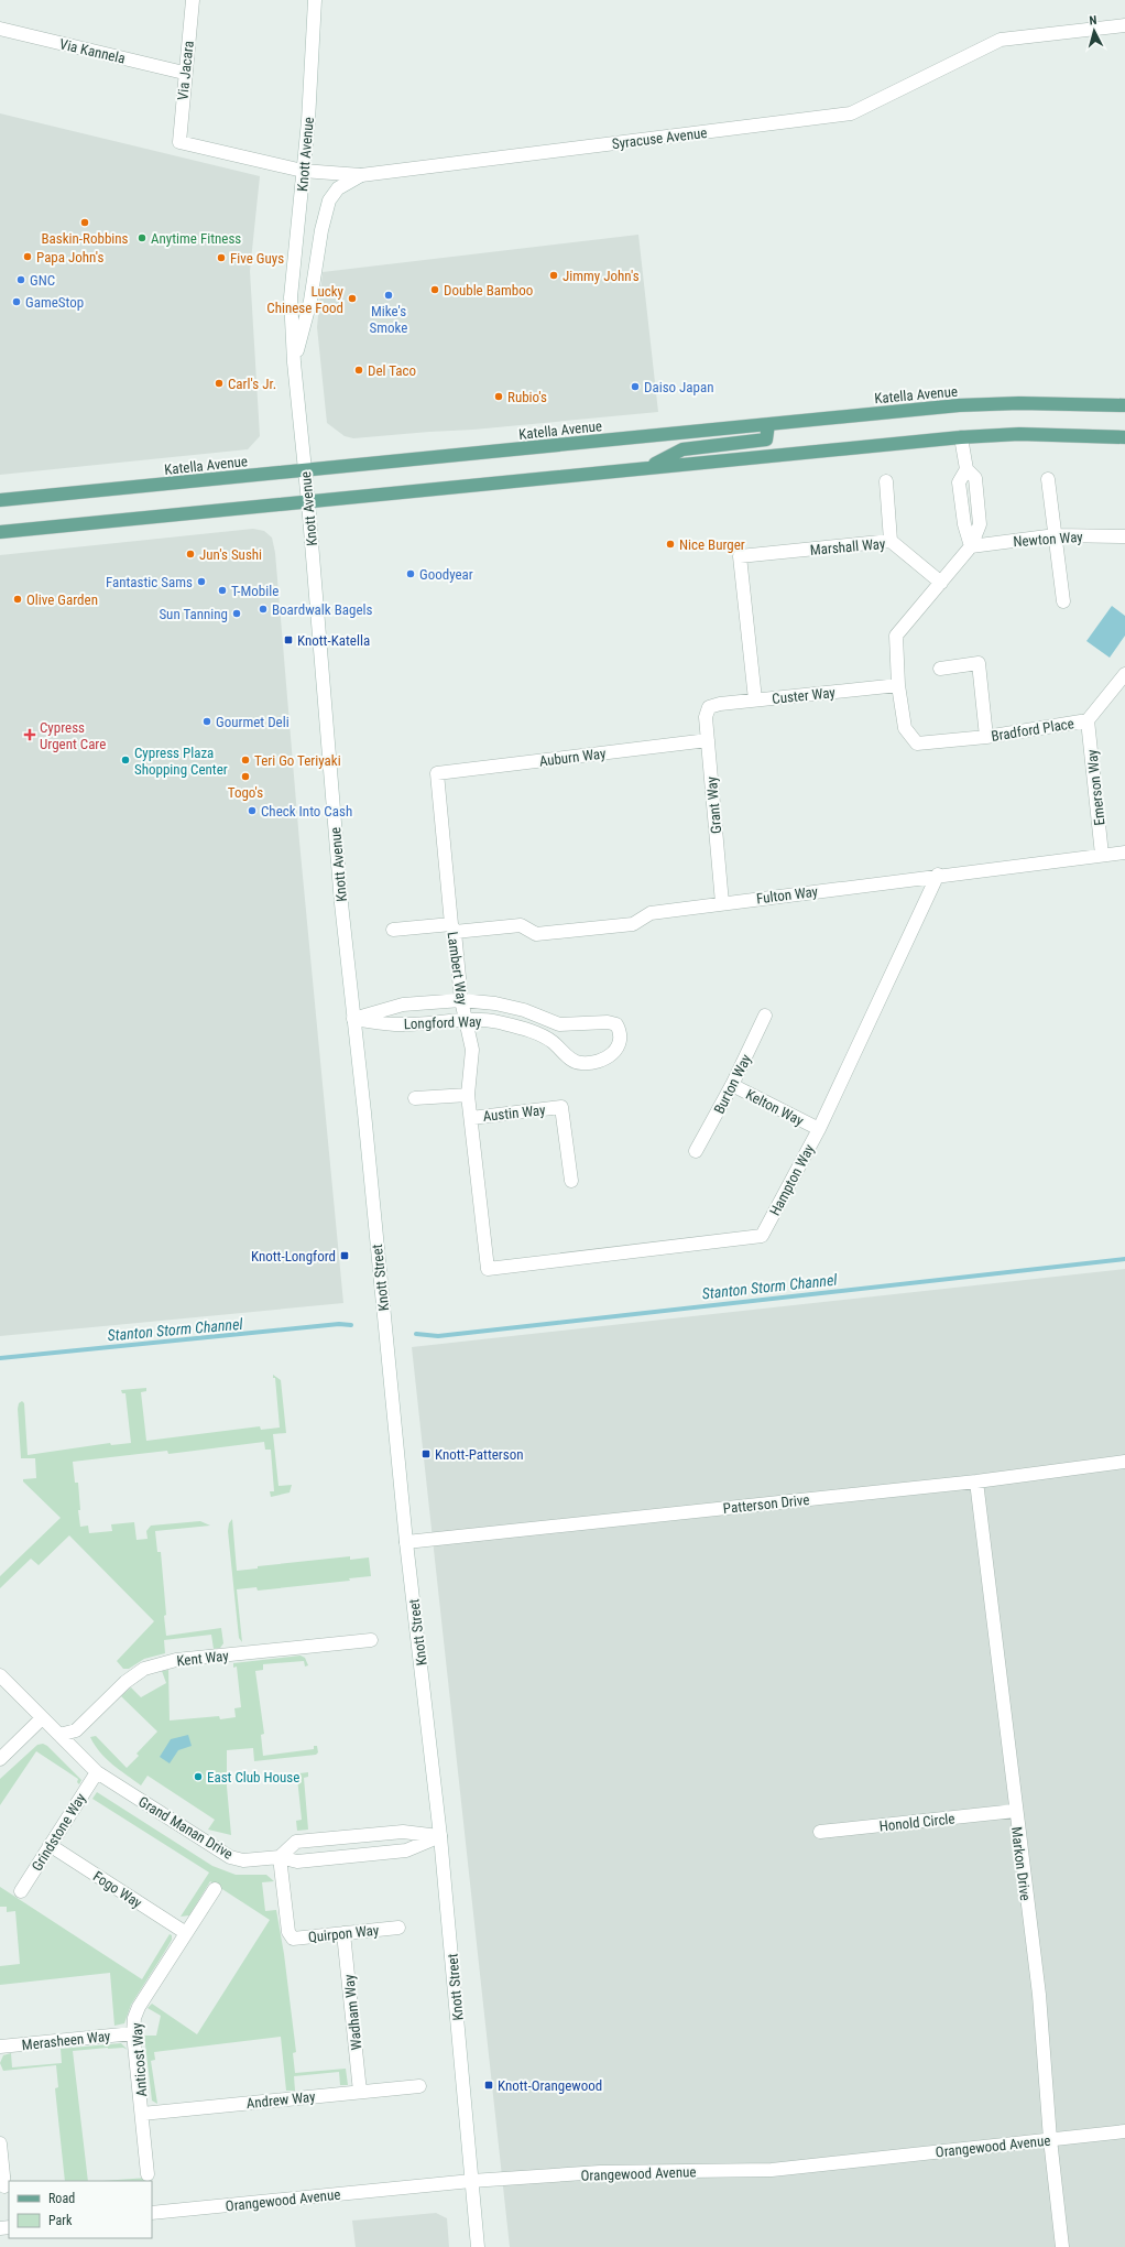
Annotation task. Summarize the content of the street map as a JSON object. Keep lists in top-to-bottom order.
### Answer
{
  "streets": {
    "main road": ["Katella Avenue"],
    "street": [
      "Via Kannela",
      "Via Jacara",
      "Syracuse Avenue",
      "Knott Avenue",
      "Newton Way",
      "Marshall Way",
      "Custer Way",
      "Bradford Place",
      "Auburn Way",
      "Emerson Way",
      "Grant Way",
      "Fulton Way",
      "Lambert Way",
      "Longford Way",
      "Burton Way",
      "Kelton Way",
      "Austin Way",
      "Hampton Way",
      "Knott Street",
      "Patterson Drive",
      "Kent Way",
      "Honold Circle",
      "Grand Manan Drive",
      "Grindstone Way",
      "Markon Drive",
      "Fogo Way",
      "Quirpon Way",
      "Wadham Way",
      "Merasheen Way",
      "Anticost Way",
      "Andrew Way",
      "Orangewood Avenue"
    ]
  },
  "crossings": [
    ["Via Kannela", "Via Jacara"],
    ["Via Jacara", "Syracuse Avenue"],
    ["Syracuse Avenue", "Knott Avenue"],
    ["Knott Avenue", "Katella Avenue"],
    ["Knott Avenue", "Longford Way"],
    ["Knott Avenue", "Knott Street"],
    ["Marshall Way", "Custer Way"],
    ["Custer Way", "Bradford Place"],
    ["Custer Way", "Grant Way"],
    ["Bradford Place", "Emerson Way"],
    ["Auburn Way", "Grant Way"],
    ["Auburn Way", "Lambert Way"],
    ["Emerson Way", "Fulton Way"],
    ["Grant Way", "Fulton Way"],
    ["Fulton Way", "Lambert Way"],
    ["Fulton Way", "Hampton Way"],
    ["Lambert Way", "Longford Way"],
    ["Lambert Way", "Austin Way"],
    ["Lambert Way", "Hampton Way"],
    ["Longford Way", "Knott Street"],
    ["Burton Way", "Kelton Way"],
    ["Kelton Way", "Hampton Way"],
    ["Knott Street", "Patterson Drive"],
    ["Knott Street", "Grand Manan Drive"],
    ["Knott Street", "Orangewood Avenue"],
    ["Patterson Drive", "Markon Drive"],
    ["Kent Way", "Grand Manan Drive"],
    ["Honold Circle", "Markon Drive"],
    ["Grand Manan Drive", "Grindstone Way"],
    ["Grand Manan Drive", "Quirpon Way"],
    ["Grindstone Way", "Fogo Way"],
    ["Markon Drive", "Orangewood Avenue"],
    ["Fogo Way", "Anticost Way"],
    ["Quirpon Way", "Wadham Way"],
    ["Wadham Way", "Andrew Way"],
    ["Merasheen Way", "Anticost Way"],
    ["Anticost Way", "Andrew Way"]
  ],
  "water": ["Stanton Storm Channel"],
  "places": {
    "other": [
      "Baskin-Robbins",
      "Anytime Fitness",
      "Papa John's",
      "Five Guys",
      "Jimmy John's",
      "GNC",
      "Double Bamboo",
      "Mike's Smoke",
      "Lucky Chinese Food",
      "GameStop",
      "Del Taco",
      "Carl's Jr.",
      "Daiso Japan",
      "Rubio's",
      "Nice Burger",
      "Jun's Sushi",
      "Goodyear",
      "Fantastic Sams",
      "T-Mobile",
      "Olive Garden",
      "Boardwalk Bagels",
      "Sun Tanning",
      "Gourmet Deli",
      "Cypress Plaza Shopping Center",
      "Teri Go Teriyaki",
      "Togo's",
      "Check Into Cash",
      "East Club House"
    ],
    "transit": [
      "Knott-Katella",
      "Knott-Longford",
      "Knott-Patterson",
      "Knott-Orangewood"
    ],
    "health": ["Cypress Urgent Care"]
  },
  "legend": ["Road", "Park"],
  "north": "top"
}
